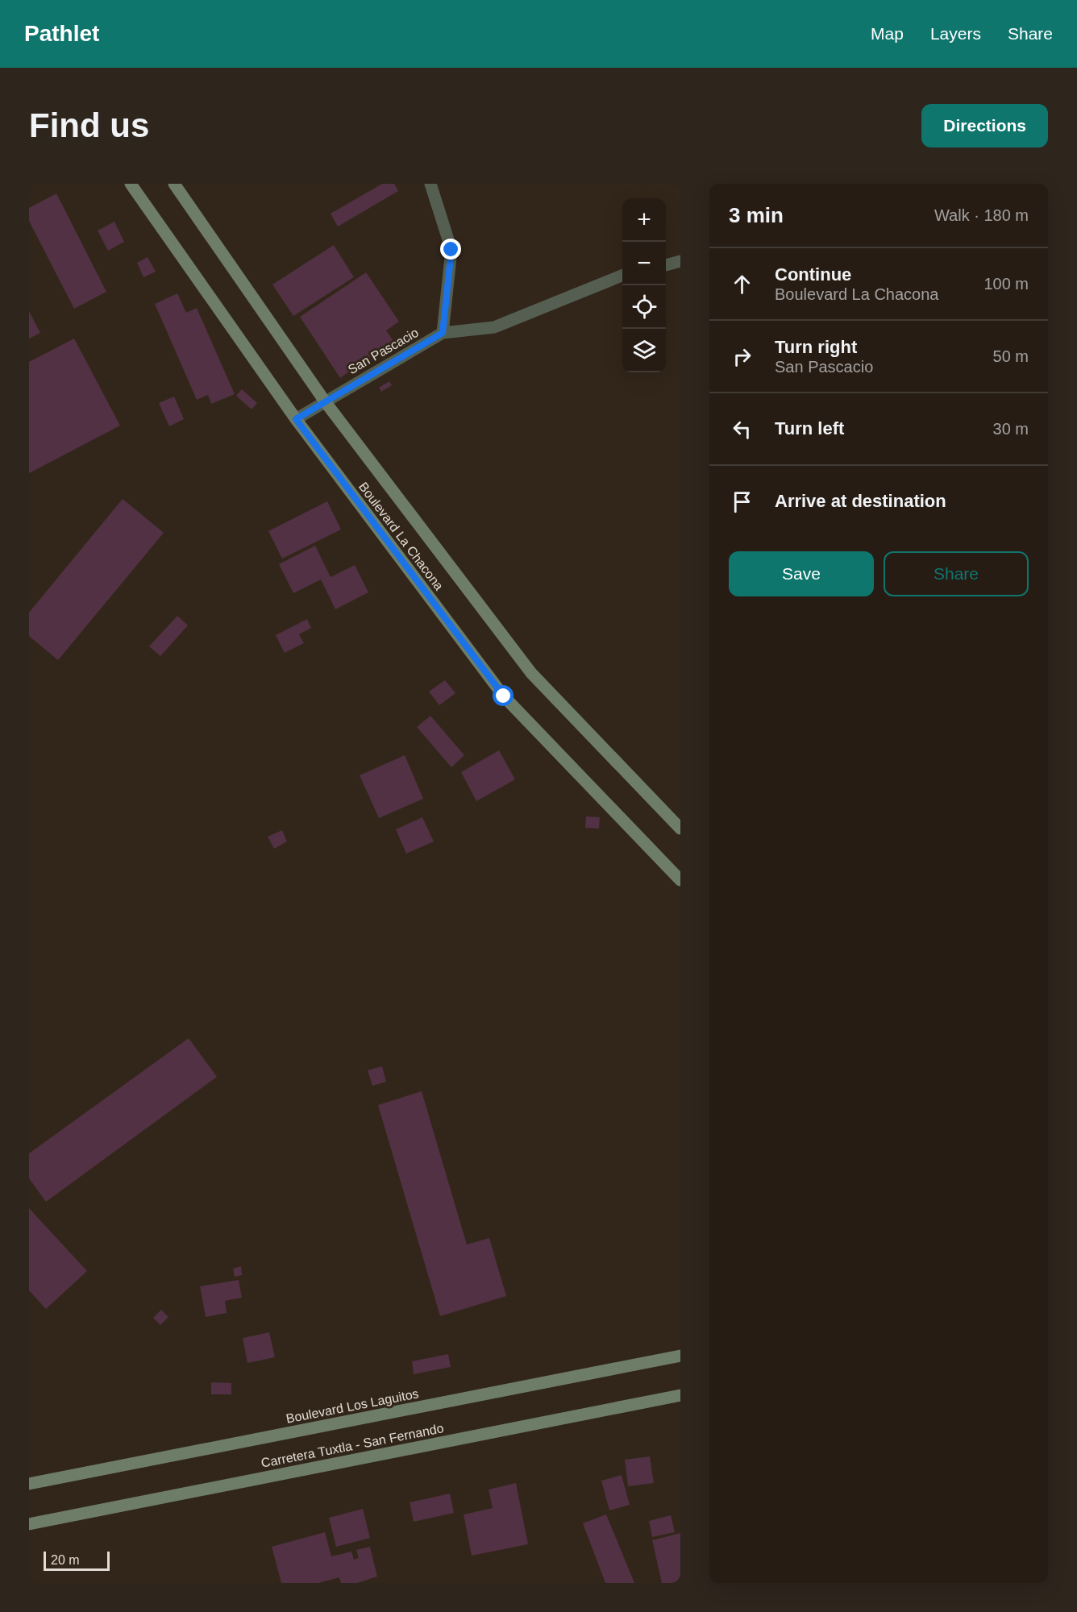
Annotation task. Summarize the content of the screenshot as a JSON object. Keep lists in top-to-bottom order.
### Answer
{
  "streets": {
    "main road": ["Boulevard La Chacona", "Boulevard Los Laguitos", "Carretera Tuxtla - San Fernando"],
    "street": ["San Pascacio"]
  },
  "crossings": [
    ["San Pascacio", "Boulevard La Chacona"]
  ],
  "scale_bar": "20 m",
  "page": {
    "header": "Pathlet",
    "nav": ["Map", "Layers", "Share"],
    "buttons": [
      "Directions",
      ["Save", "Share"]
    ],
    "title": "Find us",
    "heading": ["3 min", "Walk · 180 m"],
    "map_buttons": ["+", "−"],
    "list": [
      ["Continue", "Boulevard La Chacona", "100 m"],
      ["Turn right", "San Pascacio", "50 m"],
      ["Turn left", "30 m"],
      "Arrive at destination"
    ],
    "scale": "20 m"
  }
}
